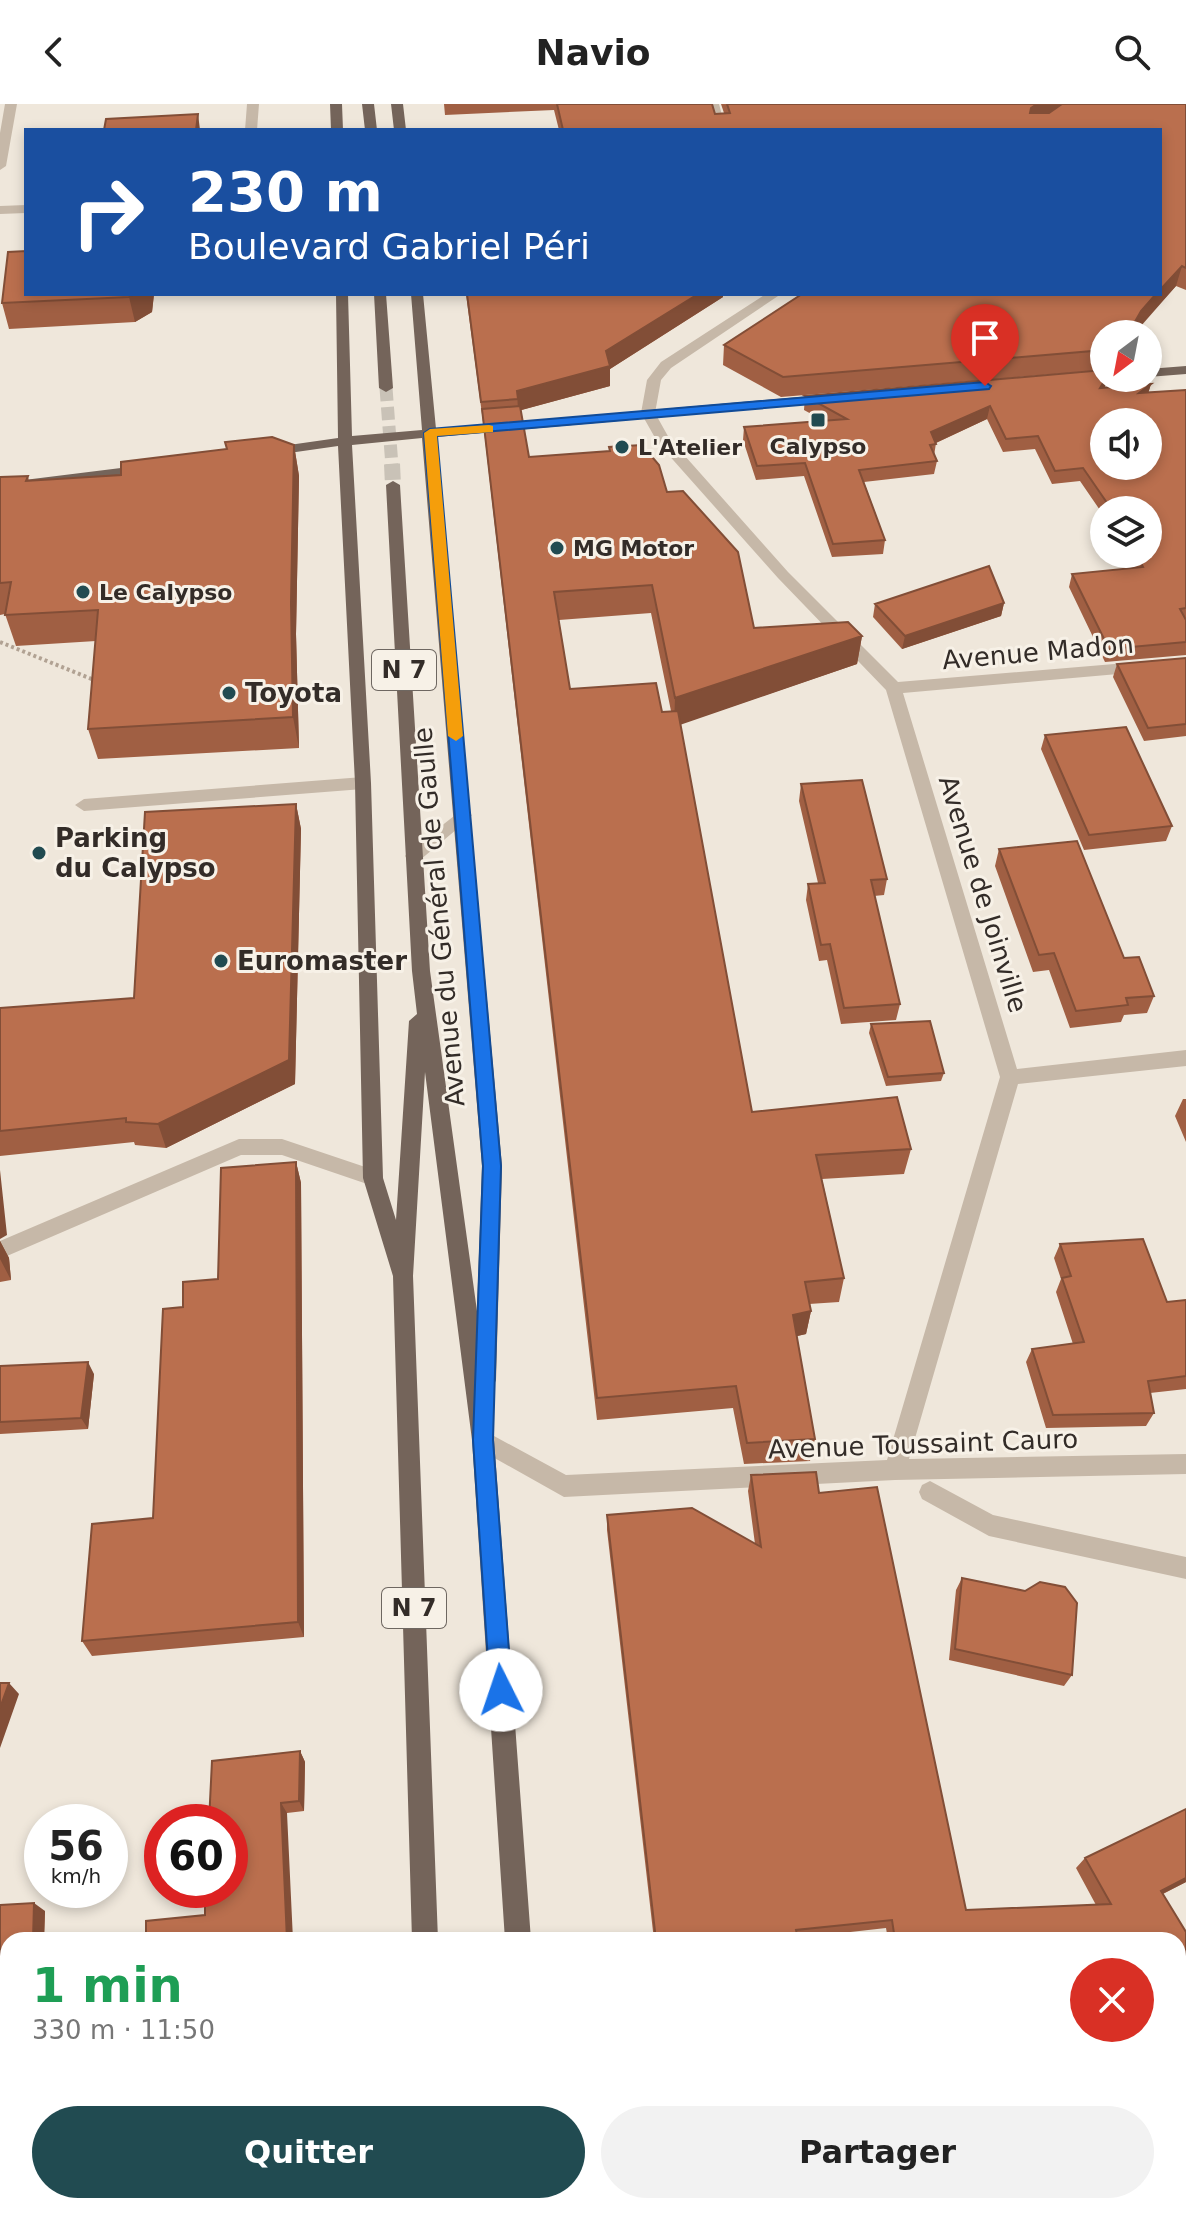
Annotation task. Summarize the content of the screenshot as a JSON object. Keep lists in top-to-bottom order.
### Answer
{
  "streets": {
    "main road": ["N 7", "Avenue du Général de Gaulle"],
    "street": ["Avenue Madon", "Avenue de Joinville", "Avenue Toussaint Cauro"]
  },
  "crossings": [
    ["Avenue Madon", "Avenue de Joinville"],
    ["Avenue du Général de Gaulle", "Avenue Toussaint Cauro"]
  ],
  "places": {
    "transit": ["Calypso"],
    "other": [
      "L'Atelier",
      "MG Motor",
      "Le Calypso",
      "Toyota",
      "Parking du Calypso",
      "Euromaster"
    ]
  },
  "north": "bottom left",
  "page": {
    "header": "Navio",
    "turn": ["230 m", "Boulevard Gabriel Péri"],
    "speed": "56 km/h",
    "limit": "60",
    "heading": ["1 min", "330 m · 11:50"],
    "buttons": ["Quitter", "Partager"]
  }
}
